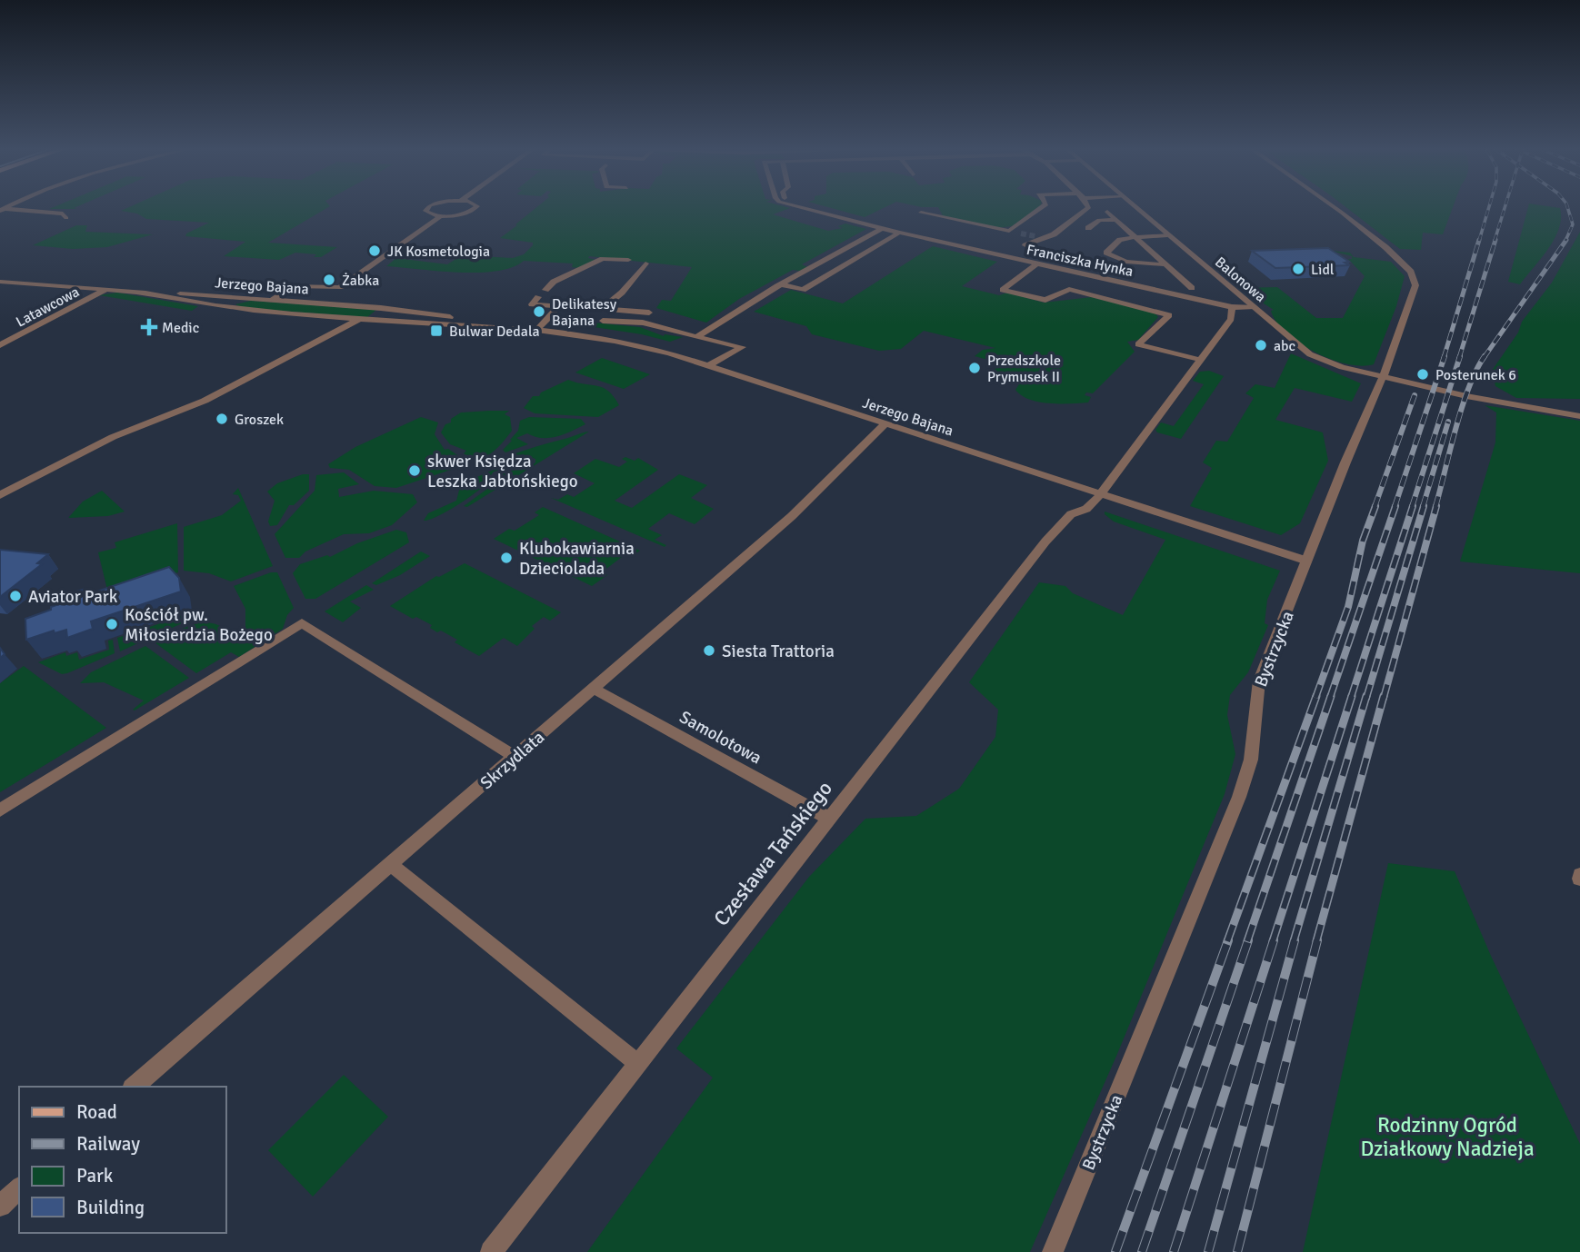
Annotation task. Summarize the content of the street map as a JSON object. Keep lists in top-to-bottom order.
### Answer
{
  "streets": {
    "street": [
      "Franciszka Hynka",
      "Balonowa",
      "Jerzego Bajana",
      "Latawcowa",
      "Bystrzycka",
      "Samolotowa",
      "Skrzydlata",
      "Czesława Tańskiego"
    ]
  },
  "crossings": [
    ["Franciszka Hynka", "Balonowa"],
    ["Franciszka Hynka", "Czesława Tańskiego"],
    ["Balonowa", "Bystrzycka"],
    ["Jerzego Bajana", "Latawcowa"],
    ["Jerzego Bajana", "Bystrzycka"],
    ["Jerzego Bajana", "Skrzydlata"],
    ["Jerzego Bajana", "Czesława Tańskiego"],
    ["Samolotowa", "Skrzydlata"],
    ["Samolotowa", "Czesława Tańskiego"]
  ],
  "parks": ["Rodzinny Ogród Działkowy Nadzieja"],
  "places": {
    "other": [
      "JK Kosmetologia",
      "Lidl",
      "Żabka",
      "Delikatesy Bajana",
      "abc",
      "Przedszkole Prymusek II",
      "Posterunek 6",
      "Groszek",
      "skwer Księdza Leszka Jabłońskiego",
      "Klubokawiarnia Dzieciolada",
      "Aviator Park",
      "Kościół pw. Miłosierdzia Bożego",
      "Siesta Trattoria"
    ],
    "health": ["Medic"],
    "transit": ["Bulwar Dedala"]
  },
  "legend": [
    "Road",
    "Railway",
    "Park",
    "Building"
  ]
}
